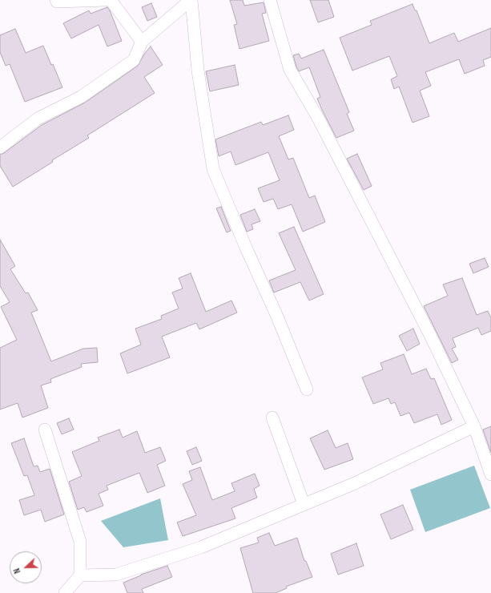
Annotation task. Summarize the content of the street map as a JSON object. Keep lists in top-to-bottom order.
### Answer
{
  "north": "left"
}
